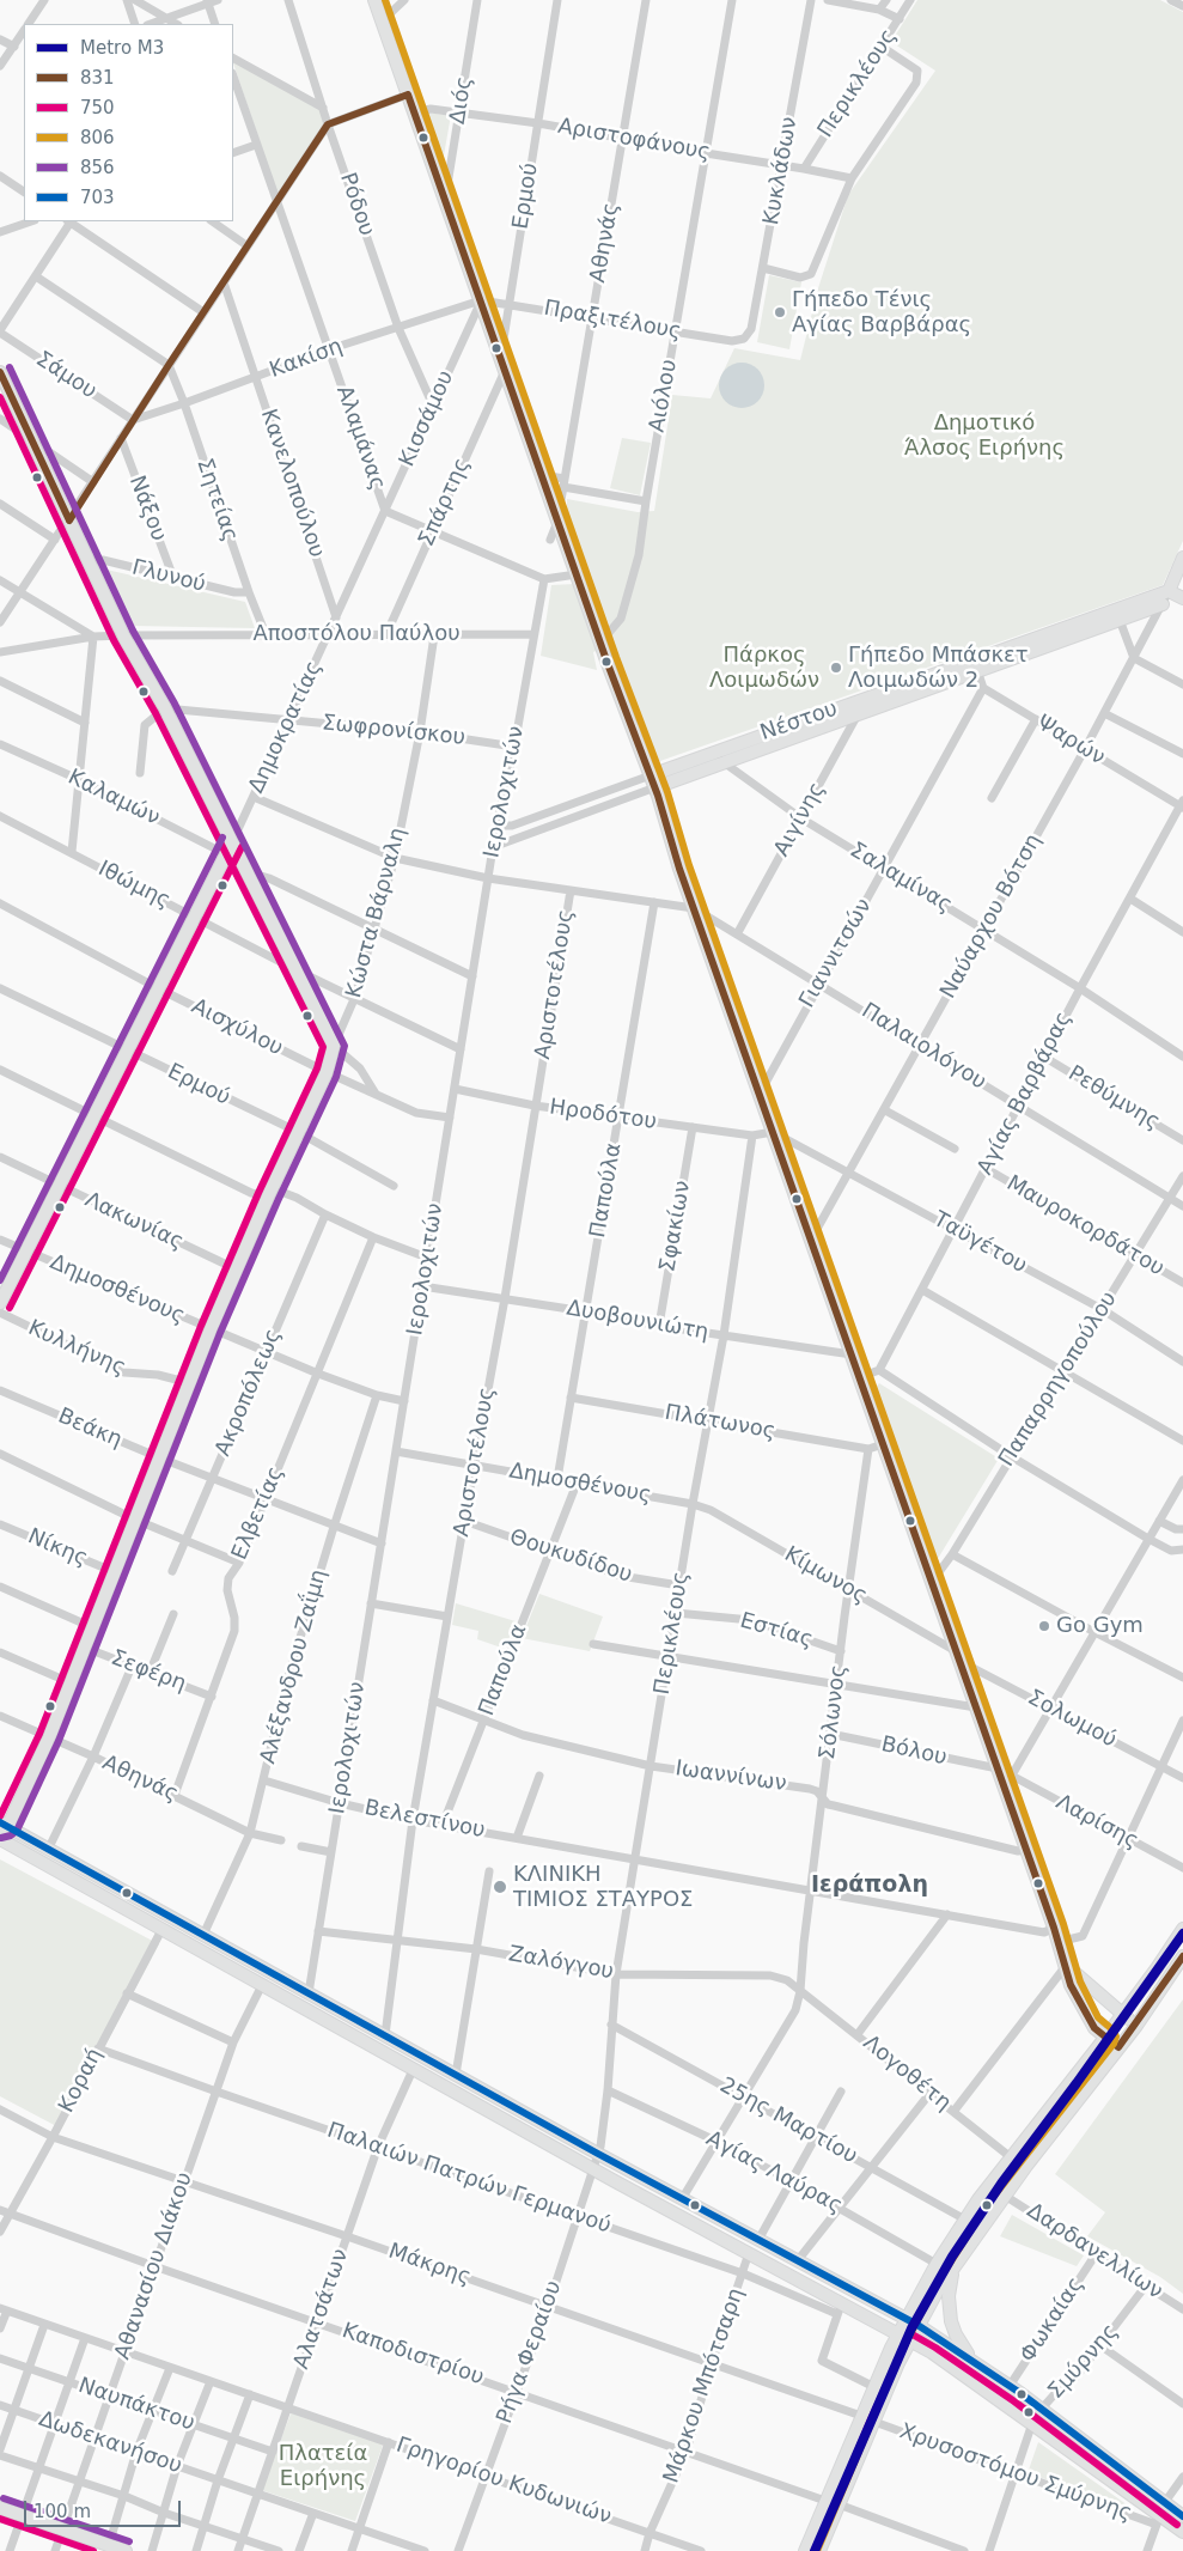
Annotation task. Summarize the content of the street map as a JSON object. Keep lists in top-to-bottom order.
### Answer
{
  "streets": {
    "street": [
      "Περικλέους",
      "Διός",
      "Αριστοφάνους",
      "Κυκλάδων",
      "Ερμού",
      "Ρόδου",
      "Αθηνάς",
      "Πραξιτέλους",
      "Κακίση",
      "Σάμου",
      "Αιόλου",
      "Κισσάμου",
      "Αλαμάνας",
      "Κανελοπούλου",
      "Σητείας",
      "Σπάρτης",
      "Νάξου",
      "Γλυνού",
      "Αποστόλου Παύλου",
      "Νέστου",
      "Δημοκρατίας",
      "Σωφρονίσκου",
      "Ψαρών",
      "Ιερολοχιτών",
      "Καλαμών",
      "Αιγίνης",
      "Σαλαμίνας",
      "Ιθώμης",
      "Κώστα Βάρναλη",
      "Ναύαρχου Βότση",
      "Γιαννιτσών",
      "Αριστοτέλους",
      "Αισχύλου",
      "Παλαιολόγου",
      "Αγίας Βαρβάρας",
      "Ρεθύμνης",
      "Ηροδότου",
      "Παπούλα",
      "Λακωνίας",
      "Σφακίων",
      "Μαυροκορδάτου",
      "Ταϋγέτου",
      "Δημοσθένους",
      "Δυοβουνιώτη",
      "Κυλλήνης",
      "Παπαρρηγοπούλου",
      "Ακροπόλεως",
      "Πλάτωνος",
      "Βεάκη",
      "Ελβετίας",
      "Νίκης",
      "Θουκυδίδου",
      "Κίμωνος",
      "Εστίας",
      "Αλέξανδρου Ζαΐμη",
      "Σεφέρη",
      "Σόλωνος",
      "Σολωμού",
      "Βόλου",
      "Ιωαννίνων",
      "Βελεστίνου",
      "Λαρίσης",
      "Ζαλόγγου",
      "Λογοθέτη",
      "Κοραή",
      "25ης Μαρτίου",
      "Αγίας Λαύρας",
      "Παλαιών Πατρών Γερμανού",
      "Δαρδανελλίων",
      "Μάκρης",
      "Αθανασίου Διάκου",
      "Αλατσάτων",
      "Φωκαίας",
      "Ρήγα Φεραίου",
      "Καποδιστρίου",
      "Σμύρνης",
      "Μάρκου Μπότσαρη",
      "Ναυπάκτου",
      "Δωδεκανήσου",
      "Χρυσοστόμου Σμύρνης",
      "Γρηγορίου Κυδωνιών"
    ]
  },
  "crossings": [
    ["Περικλέους", "Αριστοφάνους"],
    ["Περικλέους", "Ηροδότου"],
    ["Περικλέους", "Δημοσθένους"],
    ["Περικλέους", "Δυοβουνιώτη"],
    ["Περικλέους", "Πλάτωνος"],
    ["Περικλέους", "Θουκυδίδου"],
    ["Περικλέους", "Κίμωνος"],
    ["Περικλέους", "Εστίας"],
    ["Περικλέους", "Ιωαννίνων"],
    ["Περικλέους", "Βελεστίνου"],
    ["Περικλέους", "Ζαλόγγου"],
    ["Περικλέους", "25ης Μαρτίου"],
    ["Περικλέους", "Αγίας Λαύρας"],
    ["Περικλέους", "Ρήγα Φεραίου"],
    ["Διός", "Αριστοφάνους"],
    ["Αριστοφάνους", "Κυκλάδων"],
    ["Αριστοφάνους", "Ερμού"],
    ["Αριστοφάνους", "Αθηνάς"],
    ["Αριστοφάνους", "Αιόλου"],
    ["Κυκλάδων", "Πραξιτέλους"],
    ["Ερμού", "Πραξιτέλους"],
    ["Ερμού", "Δημοκρατίας"],
    ["Ερμού", "Κώστα Βάρναλη"],
    ["Ρόδου", "Κακίση"],
    ["Ρόδου", "Κισσάμου"],
    ["Αθηνάς", "Πραξιτέλους"],
    ["Αθηνάς", "Κώστα Βάρναλη"],
    ["Αθηνάς", "Ελβετίας"],
    ["Αθηνάς", "Αλέξανδρου Ζαΐμη"],
    ["Πραξιτέλους", "Κακίση"],
    ["Πραξιτέλους", "Αιόλου"],
    ["Πραξιτέλους", "Κισσάμου"],
    ["Κακίση", "Σάμου"],
    ["Κακίση", "Κισσάμου"],
    ["Κακίση", "Αλαμάνας"],
    ["Κακίση", "Κανελοπούλου"],
    ["Κακίση", "Σητείας"],
    ["Κισσάμου", "Αλαμάνας"],
    ["Κισσάμου", "Κανελοπούλου"],
    ["Κισσάμου", "Αποστόλου Παύλου"],
    ["Κισσάμου", "Δημοκρατίας"],
    ["Αλαμάνας", "Σπάρτης"],
    ["Αλαμάνας", "Ιερολοχιτών"],
    ["Σητείας", "Γλυνού"],
    ["Σητείας", "Αποστόλου Παύλου"],
    ["Σπάρτης", "Αποστόλου Παύλου"],
    ["Νάξου", "Γλυνού"],
    ["Αποστόλου Παύλου", "Δημοκρατίας"],
    ["Αποστόλου Παύλου", "Ιερολοχιτών"],
    ["Αποστόλου Παύλου", "Κώστα Βάρναλη"],
    ["Νέστου", "Ιερολοχιτών"],
    ["Νέστου", "Αιγίνης"],
    ["Νέστου", "Σαλαμίνας"],
    ["Νέστου", "Ναύαρχου Βότση"],
    ["Δημοκρατίας", "Σωφρονίσκου"],
    ["Δημοκρατίας", "Καλαμών"],
    ["Δημοκρατίας", "Ιθώμης"],
    ["Δημοκρατίας", "Αισχύλου"],
    ["Δημοκρατίας", "Λακωνίας"],
    ["Δημοκρατίας", "Δημοσθένους"],
    ["Σωφρονίσκου", "Ιερολοχιτών"],
    ["Σωφρονίσκου", "Κώστα Βάρναλη"],
    ["Ψαρών", "Ναύαρχου Βότση"],
    ["Ψαρών", "Γιαννιτσών"],
    ["Ψαρών", "Αγίας Βαρβάρας"],
    ["Ιερολοχιτών", "Ιθώμης"],
    ["Ιερολοχιτών", "Αισχύλου"],
    ["Ιερολοχιτών", "Ηροδότου"],
    ["Ιερολοχιτών", "Δημοσθένους"],
    ["Ιερολοχιτών", "Δυοβουνιώτη"],
    ["Ιερολοχιτών", "Βεάκη"],
    ["Ιερολοχιτών", "Βελεστίνου"],
    ["Ιερολοχιτών", "Ζαλόγγου"],
    ["Αιγίνης", "Σαλαμίνας"],
    ["Αιγίνης", "Παλαιολόγου"],
    ["Σαλαμίνας", "Ναύαρχου Βότση"],
    ["Σαλαμίνας", "Γιαννιτσών"],
    ["Σαλαμίνας", "Αγίας Βαρβάρας"],
    ["Ιθώμης", "Κώστα Βάρναλη"],
    ["Κώστα Βάρναλη", "Αισχύλου"],
    ["Κώστα Βάρναλη", "Λακωνίας"],
    ["Κώστα Βάρναλη", "Δημοσθένους"],
    ["Κώστα Βάρναλη", "Κυλλήνης"],
    ["Κώστα Βάρναλη", "Βεάκη"],
    ["Κώστα Βάρναλη", "Νίκης"],
    ["Κώστα Βάρναλη", "Σεφέρη"],
    ["Ναύαρχου Βότση", "Παλαιολόγου"],
    ["Ναύαρχου Βότση", "Ταϋγέτου"],
    ["Γιαννιτσών", "Παλαιολόγου"],
    ["Αριστοτέλους", "Ηροδότου"],
    ["Αριστοτέλους", "Δημοσθένους"],
    ["Αριστοτέλους", "Δυοβουνιώτη"],
    ["Αριστοτέλους", "Θουκυδίδου"],
    ["Αριστοτέλους", "Ιωαννίνων"],
    ["Αριστοτέλους", "Βελεστίνου"],
    ["Αριστοτέλους", "Ζαλόγγου"],
    ["Παλαιολόγου", "Αγίας Βαρβάρας"],
    ["Παλαιολόγου", "Παπαρρηγοπούλου"],
    ["Αγίας Βαρβάρας", "Ρεθύμνης"],
    ["Αγίας Βαρβάρας", "Μαυροκορδάτου"],
    ["Αγίας Βαρβάρας", "Ταϋγέτου"],
    ["Ηροδότου", "Παπούλα"],
    ["Ηροδότου", "Σφακίων"],
    ["Παπούλα", "Δημοσθένους"],
    ["Παπούλα", "Δυοβουνιώτη"],
    ["Παπούλα", "Πλάτωνος"],
    ["Παπούλα", "Θουκυδίδου"],
    ["Παπούλα", "Ιωαννίνων"],
    ["Παπούλα", "Βελεστίνου"],
    ["Σφακίων", "Δυοβουνιώτη"],
    ["Μαυροκορδάτου", "Παπαρρηγοπούλου"],
    ["Ταϋγέτου", "Παπαρρηγοπούλου"],
    ["Δημοσθένους", "Ακροπόλεως"],
    ["Δημοσθένους", "Ελβετίας"],
    ["Δημοσθένους", "Κίμωνος"],
    ["Δημοσθένους", "Αλέξανδρου Ζαΐμη"],
    ["Ακροπόλεως", "Βεάκη"],
    ["Πλάτωνος", "Σόλωνος"],
    ["Βεάκη", "Ελβετίας"],
    ["Βεάκη", "Αλέξανδρου Ζαΐμη"],
    ["Ελβετίας", "Σεφέρη"],
    ["Κίμωνος", "Σόλωνος"],
    ["Κίμωνος", "Σολωμού"],
    ["Εστίας", "Σόλωνος"],
    ["Αλέξανδρου Ζαΐμη", "Βελεστίνου"],
    ["Σόλωνος", "Βόλου"],
    ["Σόλωνος", "Ιωαννίνων"],
    ["Σόλωνος", "Βελεστίνου"],
    ["Σόλωνος", "Ζαλόγγου"],
    ["Σόλωνος", "Λογοθέτη"],
    ["Σόλωνος", "25ης Μαρτίου"],
    ["Σόλωνος", "Αγίας Λαύρας"],
    ["Ζαλόγγου", "Λογοθέτη"],
    ["Κοραή", "Παλαιών Πατρών Γερμανού"],
    ["Κοραή", "Μάκρης"],
    ["Κοραή", "Καποδιστρίου"],
    ["Παλαιών Πατρών Γερμανού", "Αθανασίου Διάκου"],
    ["Παλαιών Πατρών Γερμανού", "Αλατσάτων"],
    ["Παλαιών Πατρών Γερμανού", "Ρήγα Φεραίου"],
    ["Παλαιών Πατρών Γερμανού", "Μάρκου Μπότσαρη"],
    ["Δαρδανελλίων", "Φωκαίας"],
    ["Δαρδανελλίων", "Σμύρνης"],
    ["Μάκρης", "Αθανασίου Διάκου"],
    ["Μάκρης", "Αλατσάτων"],
    ["Μάκρης", "Ρήγα Φεραίου"],
    ["Μάκρης", "Μάρκου Μπότσαρη"],
    ["Αθανασίου Διάκου", "Καποδιστρίου"],
    ["Αθανασίου Διάκου", "Ναυπάκτου"],
    ["Αθανασίου Διάκου", "Δωδεκανήσου"],
    ["Αθανασίου Διάκου", "Γρηγορίου Κυδωνιών"],
    ["Αλατσάτων", "Καποδιστρίου"],
    ["Αλατσάτων", "Ναυπάκτου"],
    ["Αλατσάτων", "Δωδεκανήσου"],
    ["Αλατσάτων", "Γρηγορίου Κυδωνιών"],
    ["Ρήγα Φεραίου", "Καποδιστρίου"],
    ["Ρήγα Φεραίου", "Γρηγορίου Κυδωνιών"],
    ["Καποδιστρίου", "Μάρκου Μπότσαρη"],
    ["Μάρκου Μπότσαρη", "Γρηγορίου Κυδωνιών"]
  ],
  "districts": ["Ιεράπολη"],
  "parks": ["Δημοτικό Άλσος Ειρήνης", "Πάρκος Λοιμωδών", "Πλατεία Ειρήνης"],
  "places": [
    "Γήπεδο Τένις Αγίας Βαρβάρας",
    "Γήπεδο Μπάσκετ Λοιμωδών 2",
    "Go Gym",
    "ΚΛΙΝΙΚΗ ΤΙΜΙΟΣ ΣΤΑΥΡΟΣ"
  ],
  "lines": [
    "transit line 806",
    "transit line 831",
    "transit line 856",
    "transit line 750",
    "transit line 703",
    "metro line Μ3"
  ],
  "legend": [
    "Metro Μ3",
    "831",
    "750",
    "806",
    "856",
    "703"
  ],
  "scale_bar": "100 m"
}
